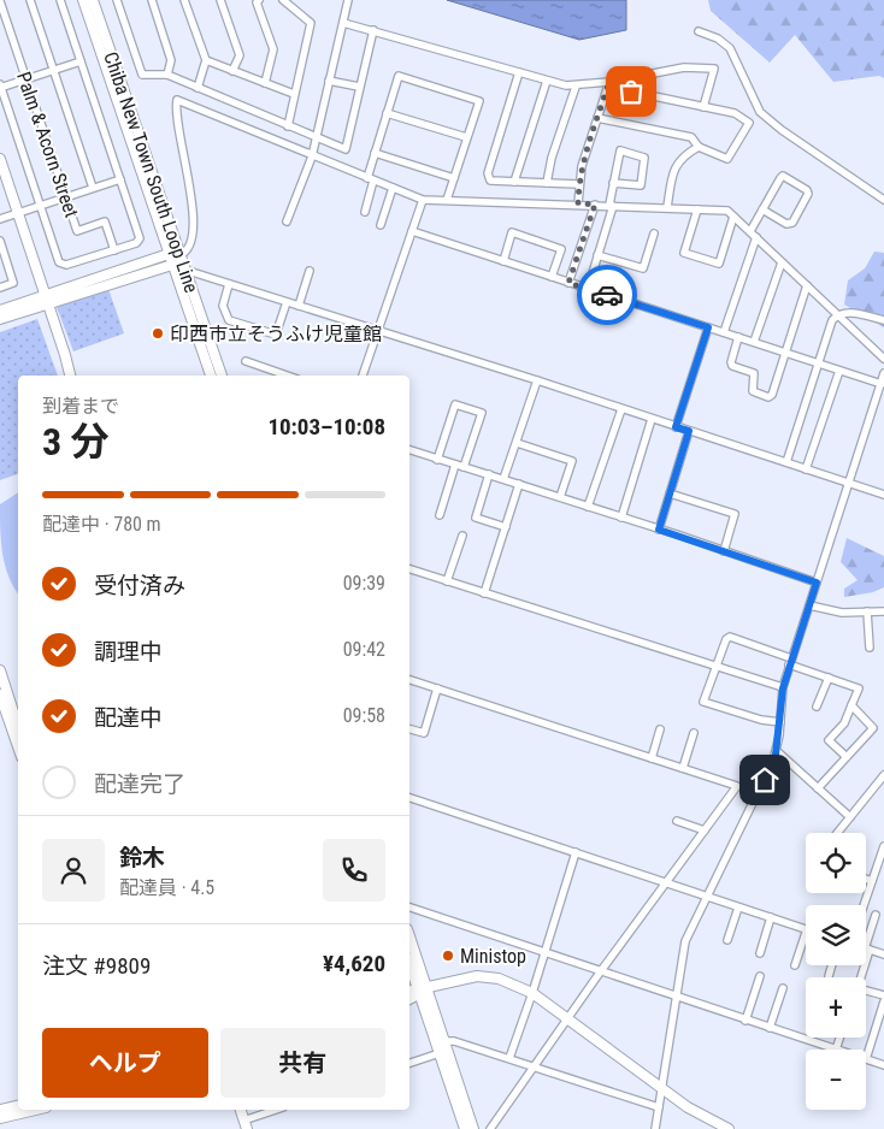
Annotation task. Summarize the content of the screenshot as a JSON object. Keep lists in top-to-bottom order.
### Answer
{
  "streets": {
    "street": ["Palm & Acorn Street", "Chiba New Town South Loop Line"]
  },
  "places": ["印西市立そうふけ児童館", "Ministop"],
  "page": {
    "heading": ["3 分", "到着まで", "10:03–10:08"],
    "panel": [
      "鈴木",
      "配達員 · 4.5",
      "注文 #9809",
      "¥4,620"
    ],
    "bar": "配達中 · 780 m",
    "list": [
      ["受付済み", "09:39"],
      ["調理中", "09:42"],
      ["配達中", "09:58"],
      "配達完了"
    ],
    "map_buttons": ["+", "−"],
    "buttons": ["ヘルプ", "共有"]
  }
}
